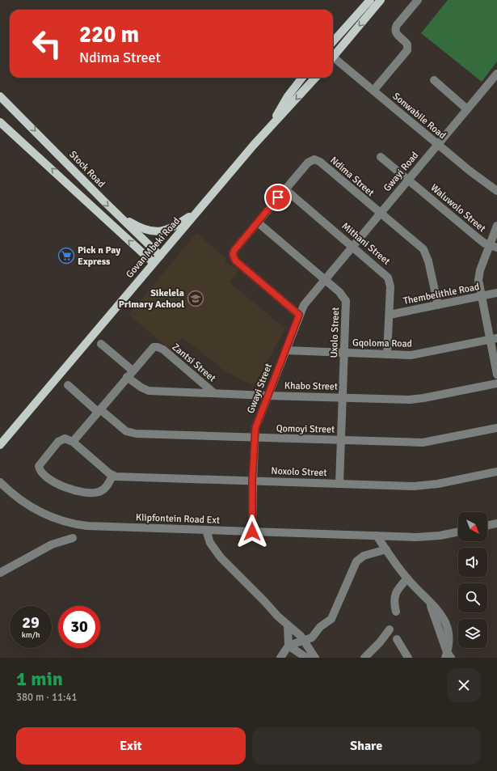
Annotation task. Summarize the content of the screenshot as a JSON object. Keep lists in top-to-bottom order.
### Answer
{
  "streets": {
    "main road": ["Stock Road", "Govan Mbeki Road"],
    "street": [
      "Sonwabile Road",
      "Gwayi Road",
      "Ndima Street",
      "Waluwolo Street",
      "Mithani Street",
      "Thembelithle Road",
      "Uxolo Street",
      "Gqoloma Road",
      "Zantsi Street",
      "Khabo Street",
      "Gwayi Street",
      "Qomoyi Street",
      "Noxolo Street",
      "Klipfontein Road Ext"
    ]
  },
  "crossings": [
    ["Sonwabile Road", "Gwayi Road"],
    ["Stock Road", "Govan Mbeki Road"],
    ["Gwayi Road", "Ndima Street"],
    ["Gwayi Road", "Waluwolo Street"],
    ["Gwayi Road", "Mithani Street"],
    ["Gwayi Road", "Uxolo Street"],
    ["Gwayi Road", "Gwayi Street"],
    ["Ndima Street", "Mithani Street"],
    ["Ndima Street", "Thembelithle Road"],
    ["Ndima Street", "Uxolo Street"],
    ["Ndima Street", "Gwayi Street"],
    ["Mithani Street", "Thembelithle Road"],
    ["Mithani Street", "Gqoloma Road"],
    ["Uxolo Street", "Gqoloma Road"],
    ["Uxolo Street", "Khabo Street"],
    ["Uxolo Street", "Qomoyi Street"],
    ["Uxolo Street", "Noxolo Street"],
    ["Gqoloma Road", "Gwayi Street"],
    ["Zantsi Street", "Khabo Street"],
    ["Zantsi Street", "Qomoyi Street"],
    ["Khabo Street", "Gwayi Street"],
    ["Gwayi Street", "Qomoyi Street"],
    ["Gwayi Street", "Noxolo Street"],
    ["Gwayi Street", "Klipfontein Road Ext"]
  ],
  "places": {
    "supermarket": ["Pick n Pay Express"],
    "school or university": ["Sikelela Primary Achool"]
  },
  "north": "bottom right",
  "page": {
    "turn": ["220 m", "Ndima Street"],
    "speed": "29 km/h",
    "limit": "30",
    "heading": ["1 min", "380 m · 11:41"],
    "buttons": ["Exit", "Share"]
  }
}
